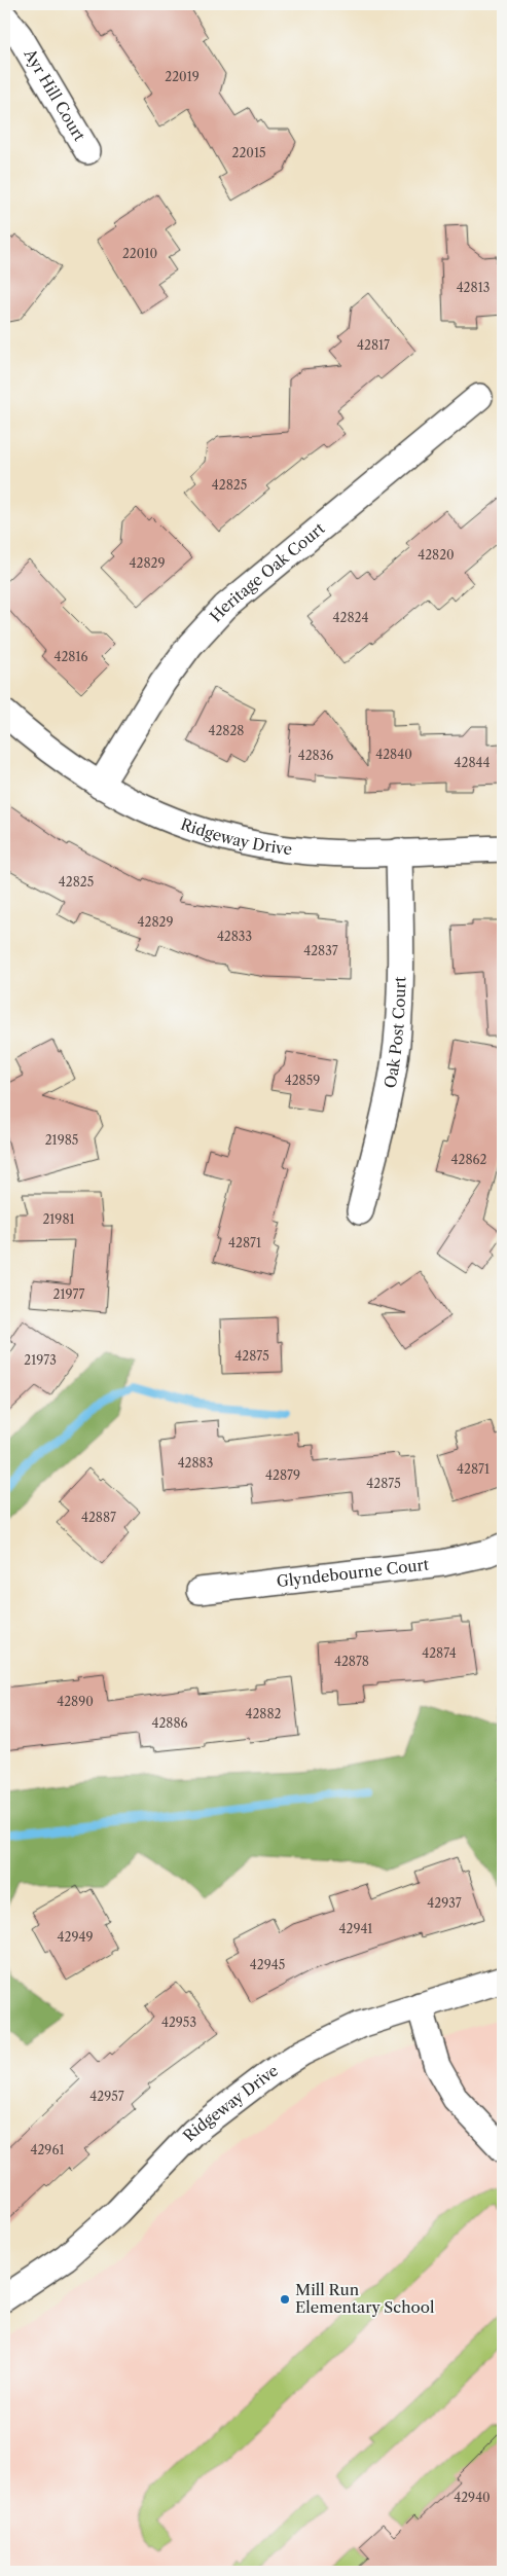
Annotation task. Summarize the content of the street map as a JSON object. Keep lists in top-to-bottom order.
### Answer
{
  "streets": {
    "street": [
      "Ayr Hill Court",
      "Heritage Oak Court",
      "Ridgeway Drive",
      "Oak Post Court",
      "Glyndebourne Court"
    ]
  },
  "crossings": [
    ["Heritage Oak Court", "Ridgeway Drive"],
    ["Ridgeway Drive", "Oak Post Court"]
  ],
  "places": ["Mill Run Elementary School"],
  "house_numbers": [
    "22019",
    "22015",
    "22010",
    "42813",
    "42817",
    "42825",
    "42820",
    "42829",
    "42824",
    "42816",
    "42828",
    "42840",
    "42836",
    "42844",
    "42825",
    "42829",
    "42833",
    "42837",
    "42859",
    "21985",
    "42862",
    "21981",
    "42871",
    "21977",
    "42875",
    "21973",
    "42883",
    "42871",
    "42879",
    "42875",
    "42887",
    "42874",
    "42878",
    "42890",
    "42882",
    "42886",
    "42937",
    "42941",
    "42949",
    "42945",
    "42953",
    "42957",
    "42961",
    "42940"
  ]
}
